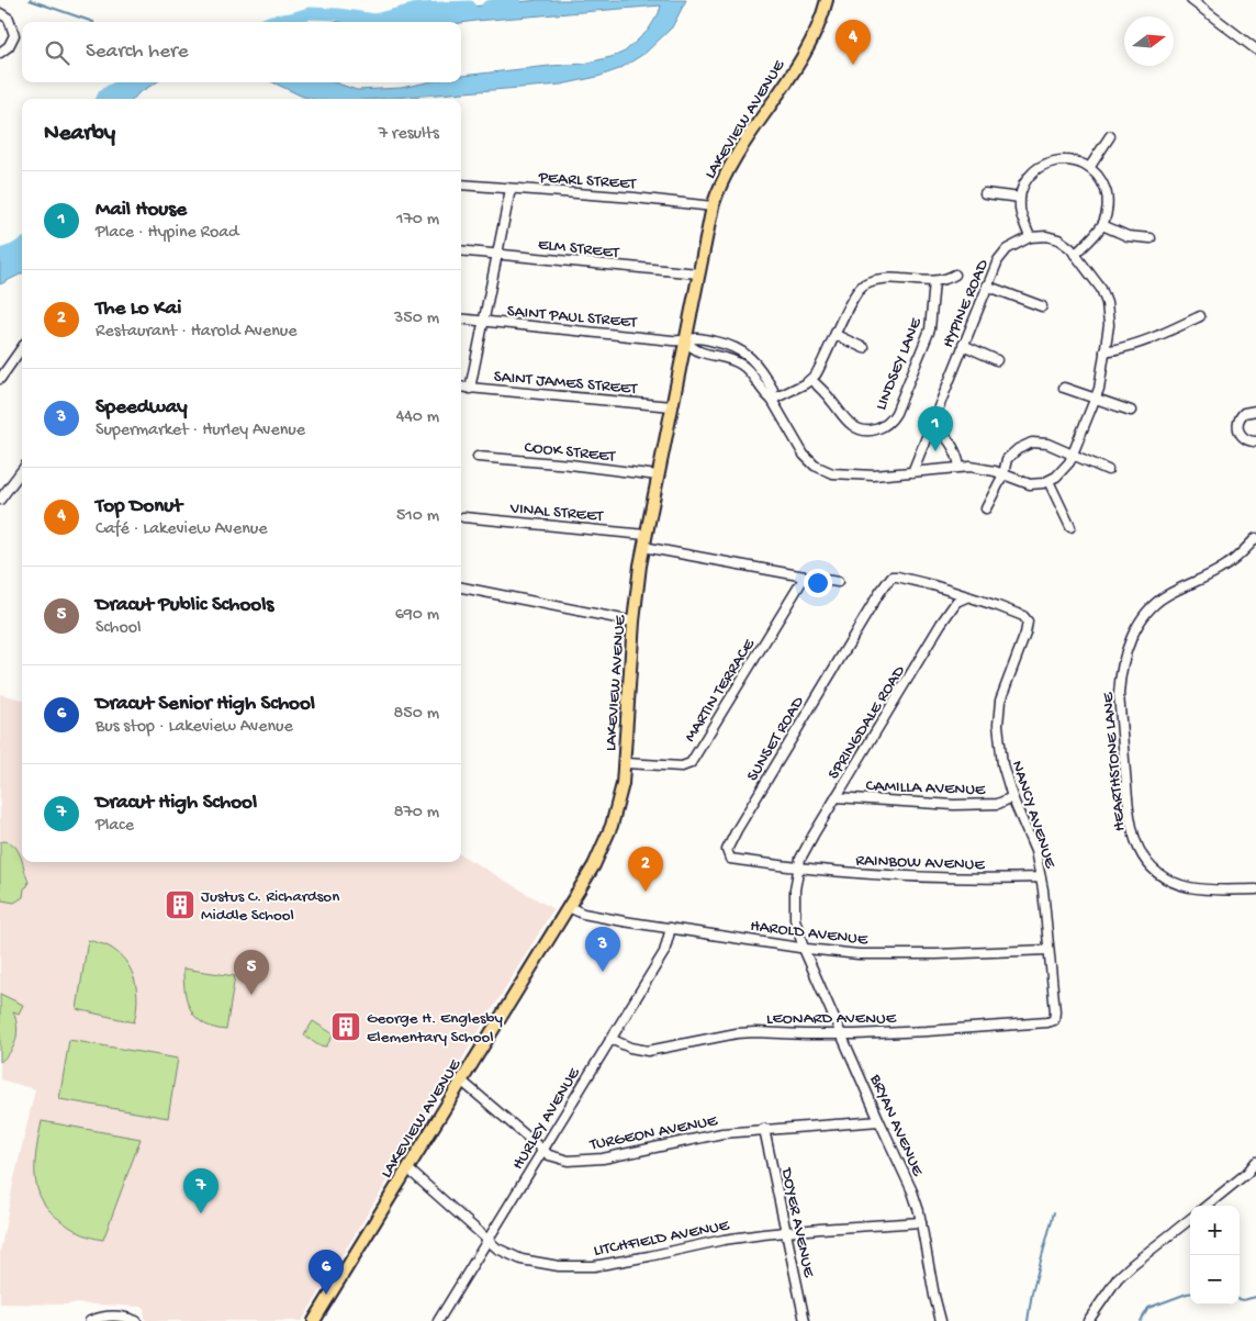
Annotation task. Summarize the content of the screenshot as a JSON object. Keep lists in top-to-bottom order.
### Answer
{
  "streets": {
    "main road": ["LAKEVIEW AVENUE"],
    "street": [
      "PEARL STREET",
      "ELM STREET",
      "HYPINE ROAD",
      "SAINT PAUL STREET",
      "LINDSEY LANE",
      "SAINT JAMES STREET",
      "COOK STREET",
      "VINAL STREET",
      "MARTIN TERRACE",
      "SPRINGDALE ROAD",
      "SUNSET ROAD",
      "HEARTHSTONE LANE",
      "CAMILLA AVENUE",
      "NANCY AVENUE",
      "RAINBOW AVENUE",
      "HAROLD AVENUE",
      "LEONARD AVENUE",
      "HURLEY AVENUE",
      "BRYAN AVENUE",
      "TURGEON AVENUE",
      "DOYER AVENUE",
      "LITCHFIELD AVENUE"
    ]
  },
  "crossings": [
    ["LAKEVIEW AVENUE", "PEARL STREET"],
    ["LAKEVIEW AVENUE", "ELM STREET"],
    ["LAKEVIEW AVENUE", "SAINT PAUL STREET"],
    ["LAKEVIEW AVENUE", "SAINT JAMES STREET"],
    ["LAKEVIEW AVENUE", "COOK STREET"],
    ["LAKEVIEW AVENUE", "VINAL STREET"],
    ["LAKEVIEW AVENUE", "MARTIN TERRACE"],
    ["LAKEVIEW AVENUE", "HAROLD AVENUE"],
    ["LAKEVIEW AVENUE", "TURGEON AVENUE"],
    ["LAKEVIEW AVENUE", "LITCHFIELD AVENUE"],
    ["SPRINGDALE ROAD", "SUNSET ROAD"],
    ["SPRINGDALE ROAD", "CAMILLA AVENUE"],
    ["SPRINGDALE ROAD", "NANCY AVENUE"],
    ["SPRINGDALE ROAD", "RAINBOW AVENUE"],
    ["SPRINGDALE ROAD", "HAROLD AVENUE"],
    ["SPRINGDALE ROAD", "BRYAN AVENUE"],
    ["SUNSET ROAD", "NANCY AVENUE"],
    ["SUNSET ROAD", "RAINBOW AVENUE"],
    ["CAMILLA AVENUE", "NANCY AVENUE"],
    ["NANCY AVENUE", "RAINBOW AVENUE"],
    ["NANCY AVENUE", "HAROLD AVENUE"],
    ["NANCY AVENUE", "LEONARD AVENUE"],
    ["HAROLD AVENUE", "HURLEY AVENUE"],
    ["HAROLD AVENUE", "BRYAN AVENUE"],
    ["LEONARD AVENUE", "HURLEY AVENUE"],
    ["LEONARD AVENUE", "BRYAN AVENUE"],
    ["HURLEY AVENUE", "TURGEON AVENUE"],
    ["HURLEY AVENUE", "LITCHFIELD AVENUE"],
    ["BRYAN AVENUE", "TURGEON AVENUE"],
    ["BRYAN AVENUE", "LITCHFIELD AVENUE"],
    ["TURGEON AVENUE", "DOYER AVENUE"],
    ["DOYER AVENUE", "LITCHFIELD AVENUE"]
  ],
  "places": {
    "building": ["Justus C. Richardson Middle School", "George H. Englesby Elementary School"]
  },
  "north": "right",
  "page": {
    "pins": [
      "4",
      "1",
      "2",
      "3",
      "5",
      "7",
      "6"
    ],
    "search": "Search here",
    "heading": ["Nearby", "7 results"],
    "list": [
      {
        "mark": "1",
        "name": "Mail House",
        "note": "Place · Hypine Road",
        "value": "170 m"
      },
      {
        "mark": "2",
        "name": "The Lo Kai",
        "note": "Restaurant · Harold Avenue",
        "value": "350 m"
      },
      {
        "mark": "3",
        "name": "Speedway",
        "note": "Supermarket · Hurley Avenue",
        "value": "440 m"
      },
      {
        "mark": "4",
        "name": "Top Donut",
        "note": "Café · Lakeview Avenue",
        "value": "510 m"
      },
      {
        "mark": "5",
        "name": "Dracut Public Schools",
        "note": "School",
        "value": "690 m"
      },
      {
        "mark": "6",
        "name": "Dracut Senior High School",
        "note": "Bus stop · Lakeview Avenue",
        "value": "850 m"
      },
      {
        "mark": "7",
        "name": "Dracut High School",
        "note": "Place",
        "value": "870 m"
      }
    ],
    "map_buttons": ["+", "−"]
  }
}
